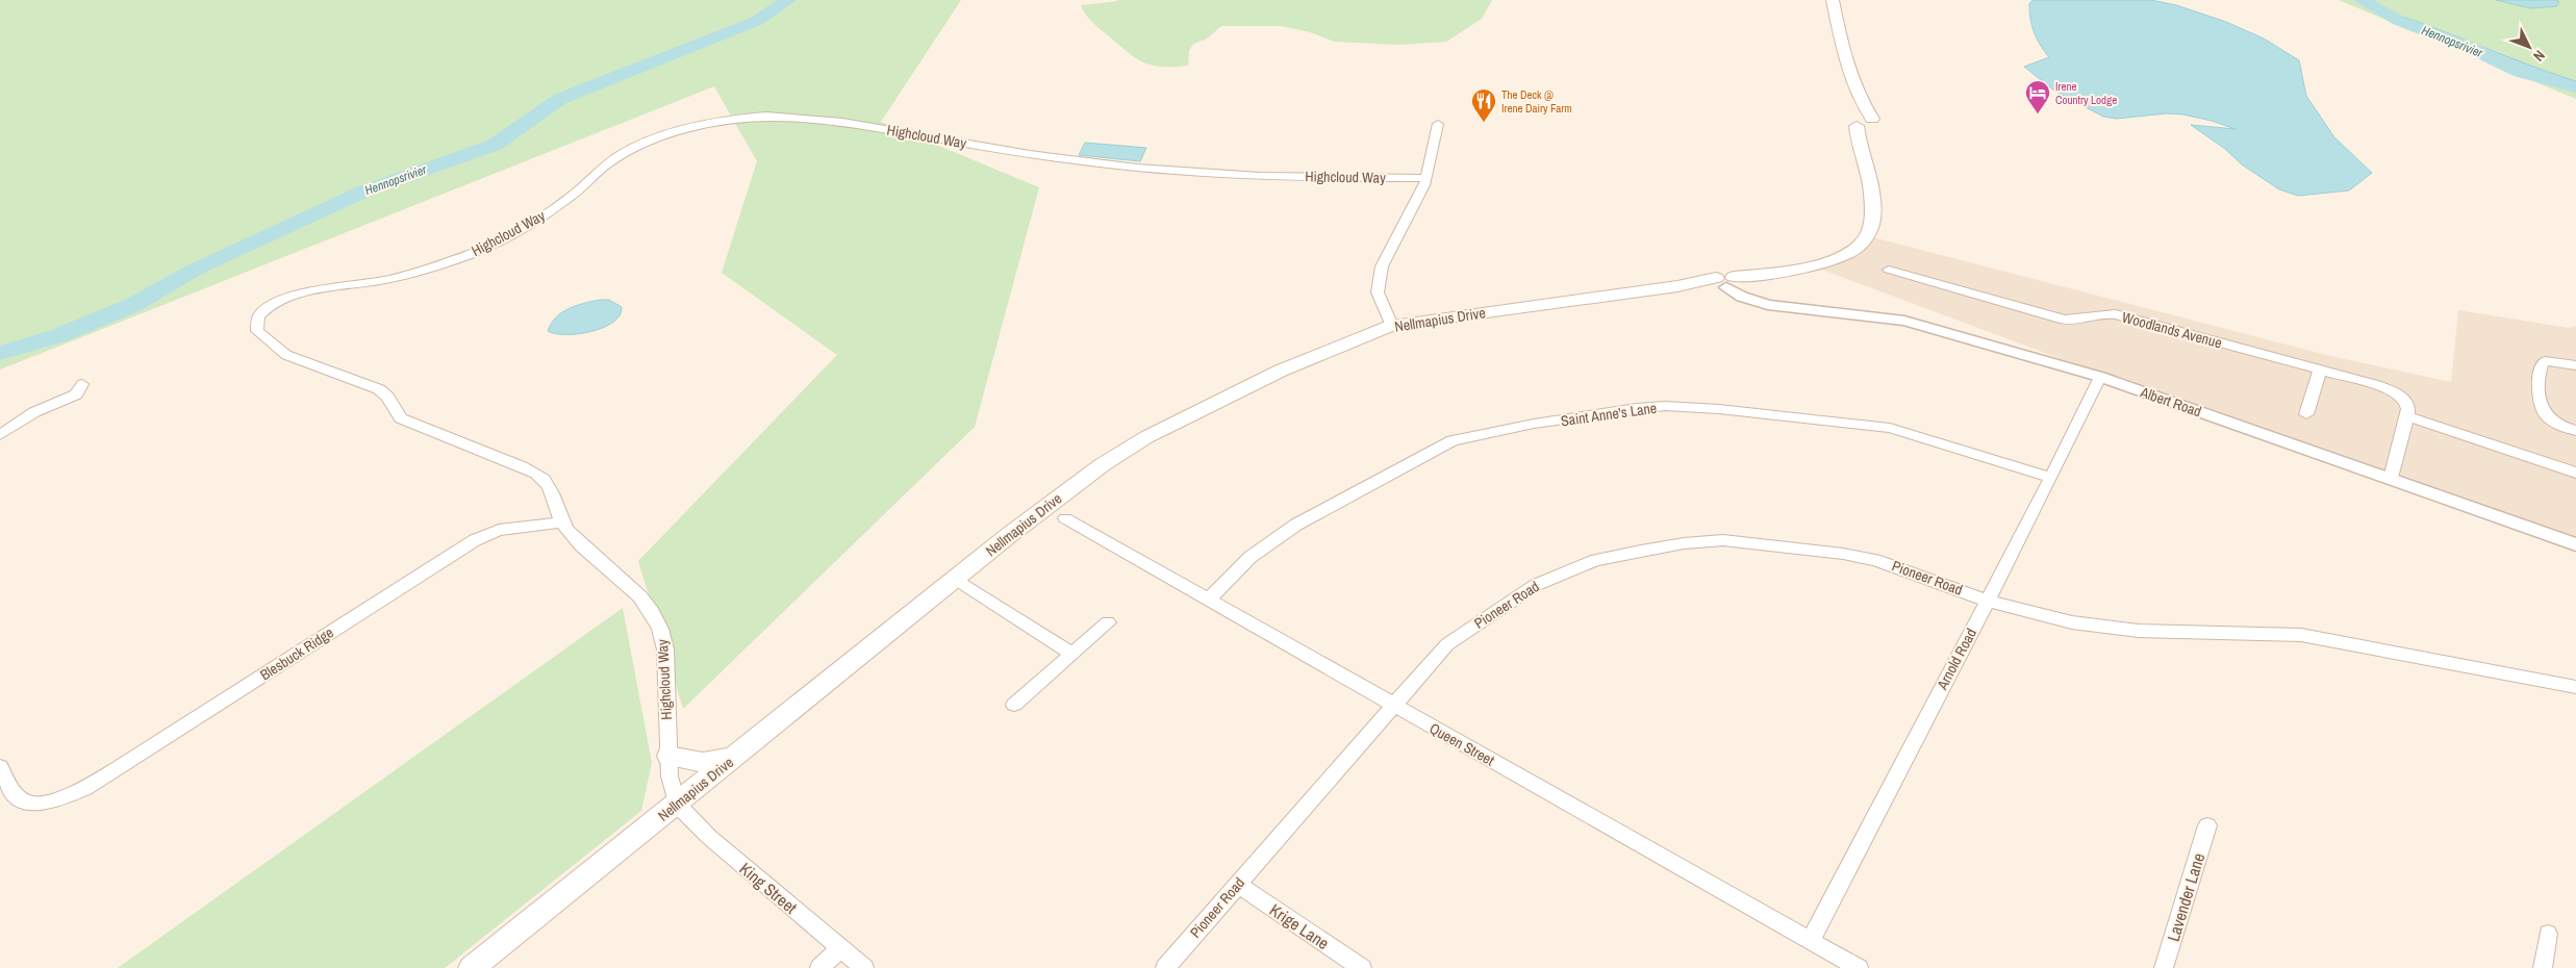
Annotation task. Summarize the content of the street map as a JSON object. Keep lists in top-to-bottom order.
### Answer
{
  "streets": {
    "main road": ["Nellmapius Drive"],
    "street": [
      "Highcloud Way",
      "Woodlands Avenue",
      "Albert Road",
      "Saint Anne's Lane",
      "Pioneer Road",
      "Blesbuck Ridge",
      "Arnold Road",
      "Queen Street",
      "King Street",
      "Lavender Lane",
      "Krige Lane"
    ]
  },
  "crossings": [
    ["Highcloud Way", "Nellmapius Drive"],
    ["Highcloud Way", "Blesbuck Ridge"],
    ["Highcloud Way", "King Street"],
    ["Nellmapius Drive", "Albert Road"],
    ["Nellmapius Drive", "King Street"],
    ["Albert Road", "Arnold Road"],
    ["Saint Anne's Lane", "Arnold Road"],
    ["Saint Anne's Lane", "Queen Street"],
    ["Pioneer Road", "Arnold Road"],
    ["Pioneer Road", "Queen Street"],
    ["Pioneer Road", "Krige Lane"],
    ["Arnold Road", "Queen Street"]
  ],
  "water": ["Hennopsrivier"],
  "places": {
    "hotel": ["Irene Country Lodge"],
    "restaurant": ["The Deck @ Irene Dairy Farm"]
  },
  "north": "bottom right"
}
